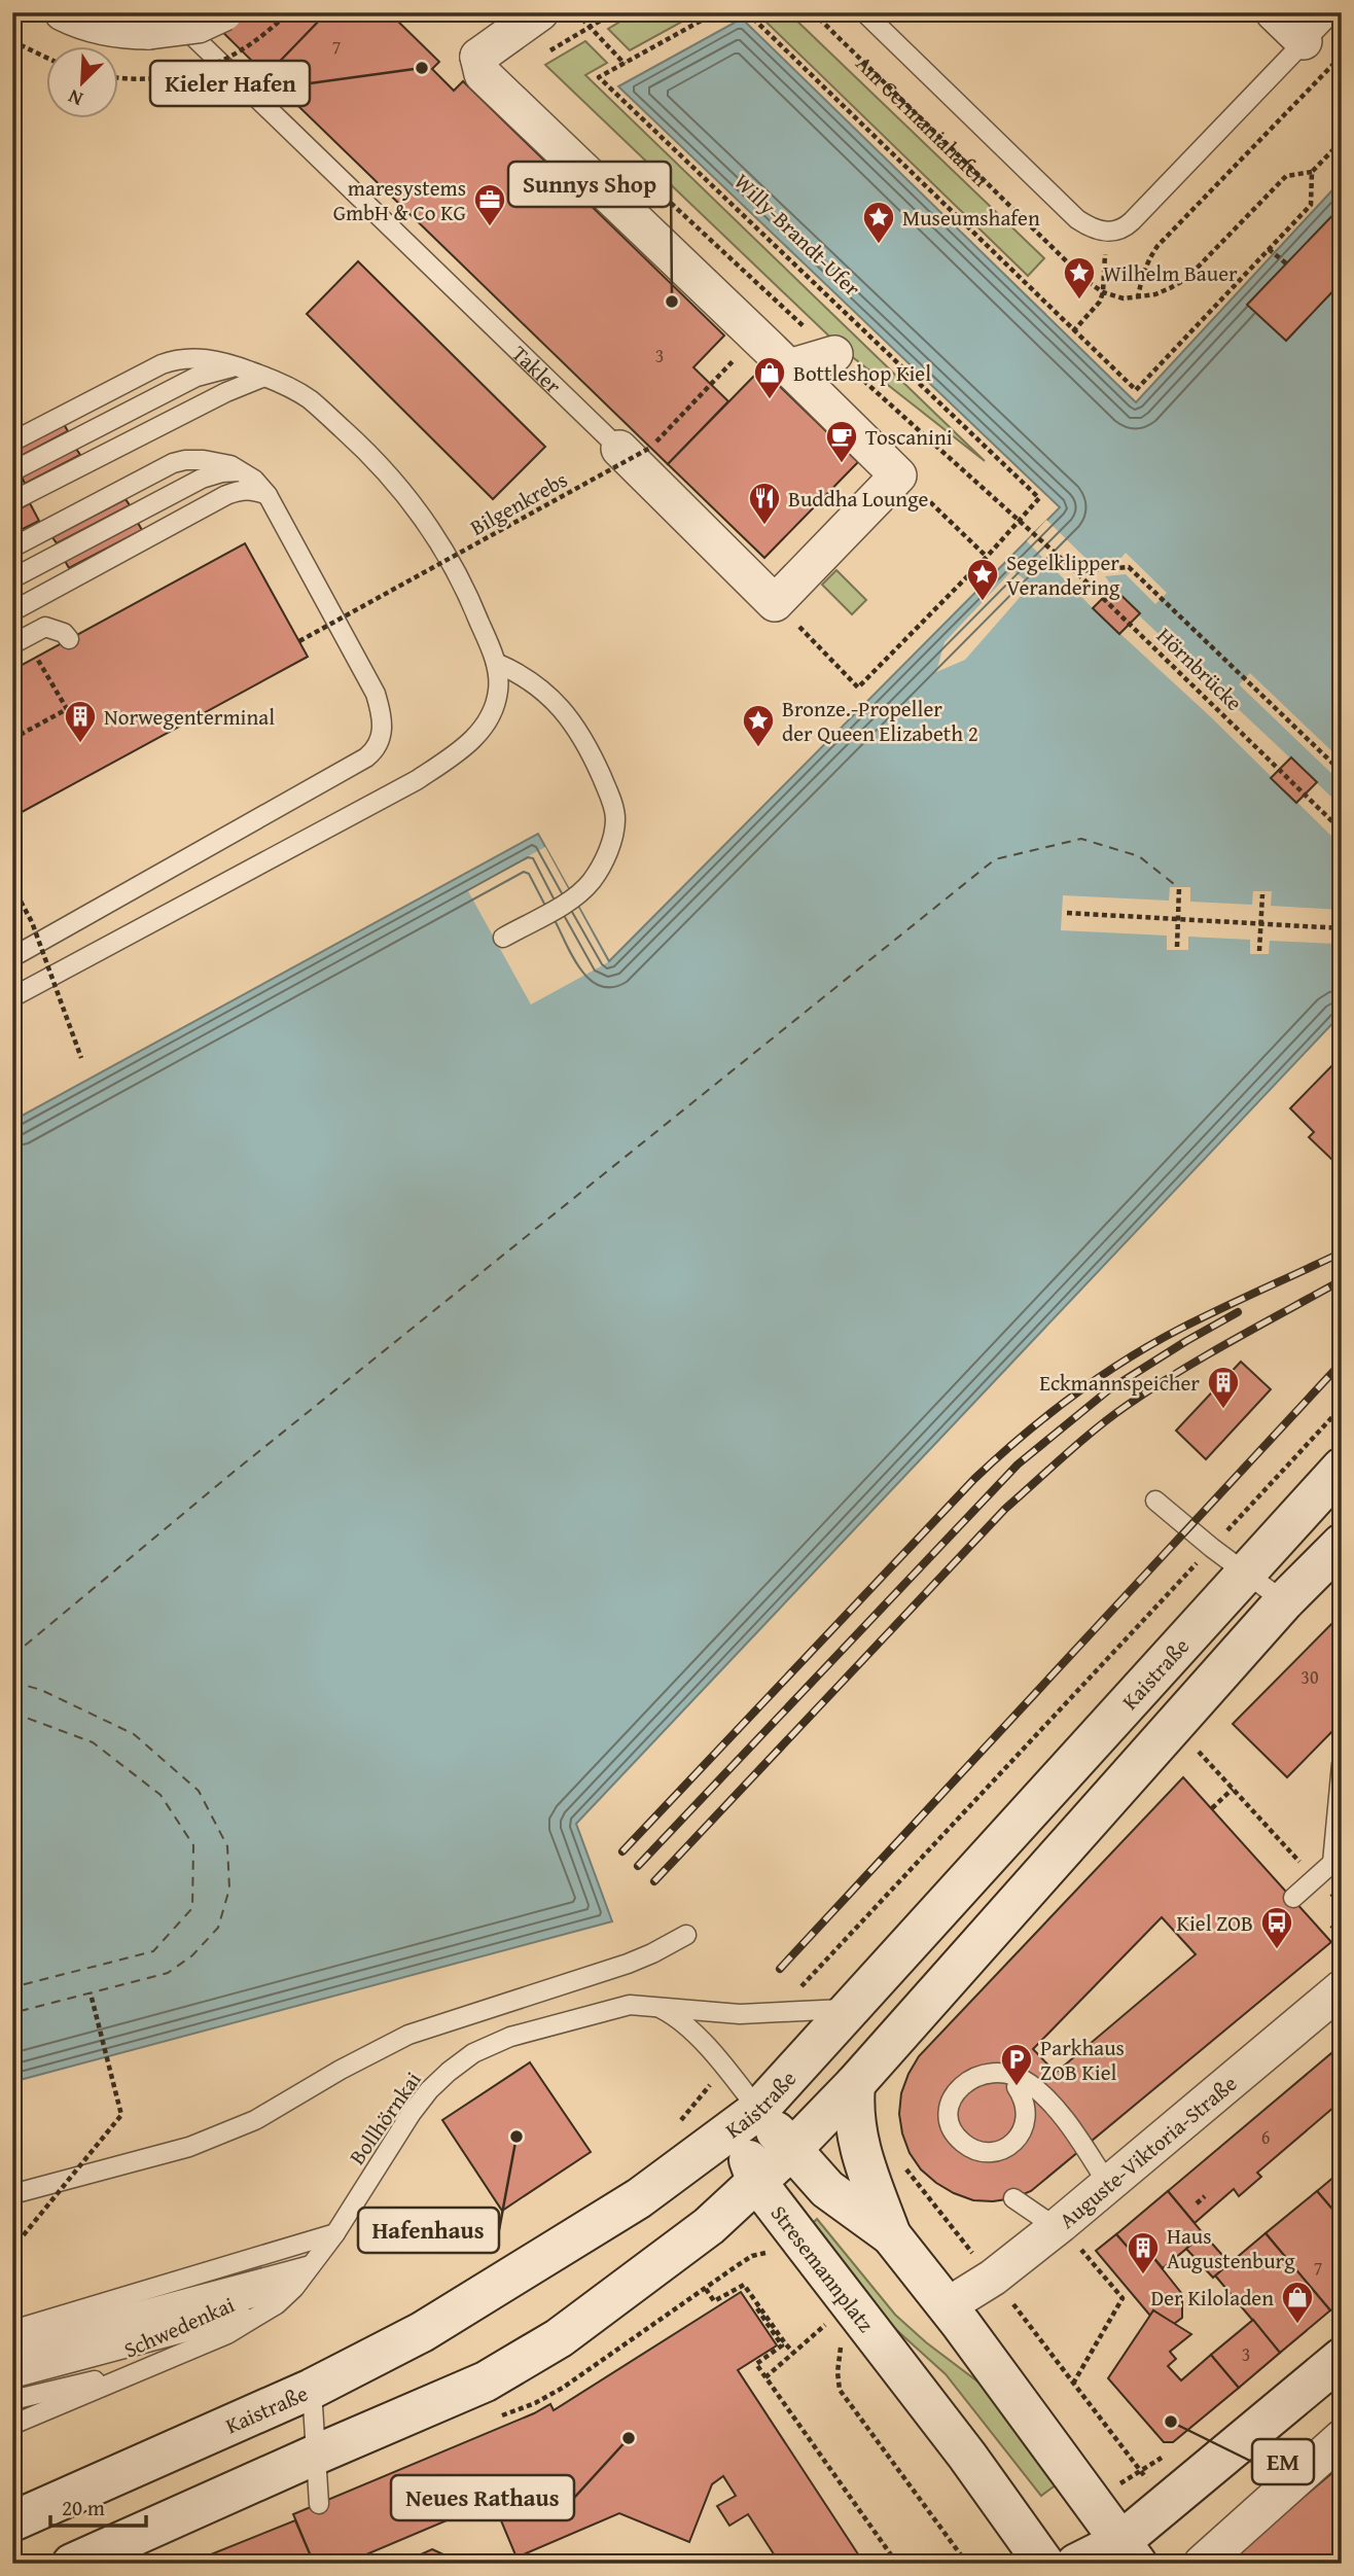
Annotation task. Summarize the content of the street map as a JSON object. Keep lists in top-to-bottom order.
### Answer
{
  "streets": {
    "main road": ["Kaistraße", "Stresemannplatz"],
    "street": ["Takler", "Auguste-Viktoria-Straße"],
    "lane": ["Am Germaniahafen", "Bollhörnkai", "Schwedenkai"],
    "path": ["Willy-Brandt-Ufer", "Bilgenkrebs", "Hörnbrücke"]
  },
  "crossings": [
    ["Willy-Brandt-Ufer", "Hörnbrücke"],
    ["Takler", "Bilgenkrebs"],
    ["Kaistraße", "Bollhörnkai"],
    ["Kaistraße", "Stresemannplatz"],
    ["Bollhörnkai", "Schwedenkai"]
  ],
  "places": {
    "other": [
      "Kieler Hafen",
      "Sunnys Shop",
      "Hafenhaus",
      "EM",
      "Neues Rathaus"
    ],
    "office": ["maresystems GmbH & Co KG"],
    "place": [
      "Museumshafen",
      "Wilhelm Bauer",
      "Segelklipper Verandering",
      "Bronze.-Propeller der Queen Elizabeth 2"
    ],
    "shop": ["Bottleshop Kiel", "Der Kiloladen"],
    "cafe": ["Toscanini"],
    "restaurant": ["Buddha Lounge"],
    "building": ["Norwegenterminal", "Eckmannspeicher", "Haus Augustenburg"],
    "bus stop": ["Kiel ZOB"],
    "parking": ["Parkhaus ZOB Kiel"]
  },
  "house_numbers": [
    "7",
    "3",
    "30",
    "6",
    "7",
    "3"
  ],
  "scale_bar": "20 m",
  "north": "bottom left"
}
